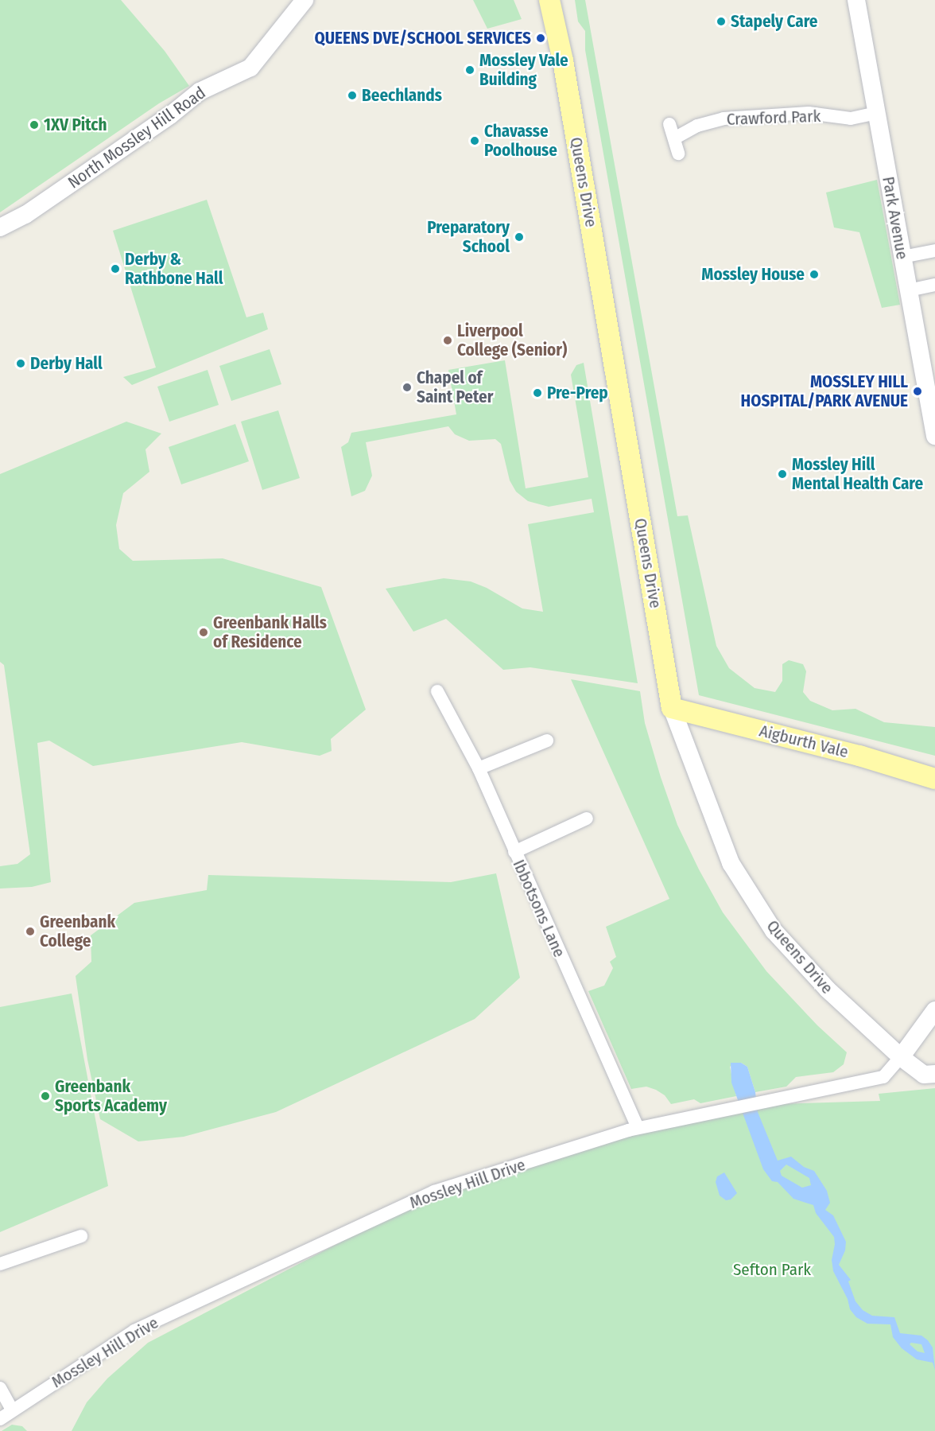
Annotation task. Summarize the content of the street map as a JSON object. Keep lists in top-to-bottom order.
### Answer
{
  "streets": {
    "main road": ["Queens Drive", "Aigburth Vale"],
    "street": [
      "Crawford Park",
      "North Mossley Hill Road",
      "Park Avenue",
      "Ibbotsons Lane",
      "Mossley Hill Drive"
    ]
  },
  "crossings": [
    ["Crawford Park", "Park Avenue"],
    ["Queens Drive", "Aigburth Vale"],
    ["Queens Drive", "Mossley Hill Drive"],
    ["Ibbotsons Lane", "Mossley Hill Drive"]
  ],
  "parks": ["Sefton Park"],
  "places": [
    "Stapely Care",
    "QUEENS DVE/SCHOOL SERVICES",
    "Mossley Vale Building",
    "Beechlands",
    "1XV Pitch",
    "Chavasse Poolhouse",
    "Preparatory School",
    "Derby & Rathbone Hall",
    "Mossley House",
    "Liverpool College (Senior)",
    "Derby Hall",
    "Chapel of Saint Peter",
    "MOSSLEY HILL HOSPITAL/PARK AVENUE",
    "Pre-Prep",
    "Mossley Hill Mental Health Care",
    "Greenbank Halls of Residence",
    "Greenbank College",
    "Greenbank Sports Academy"
  ]
}
